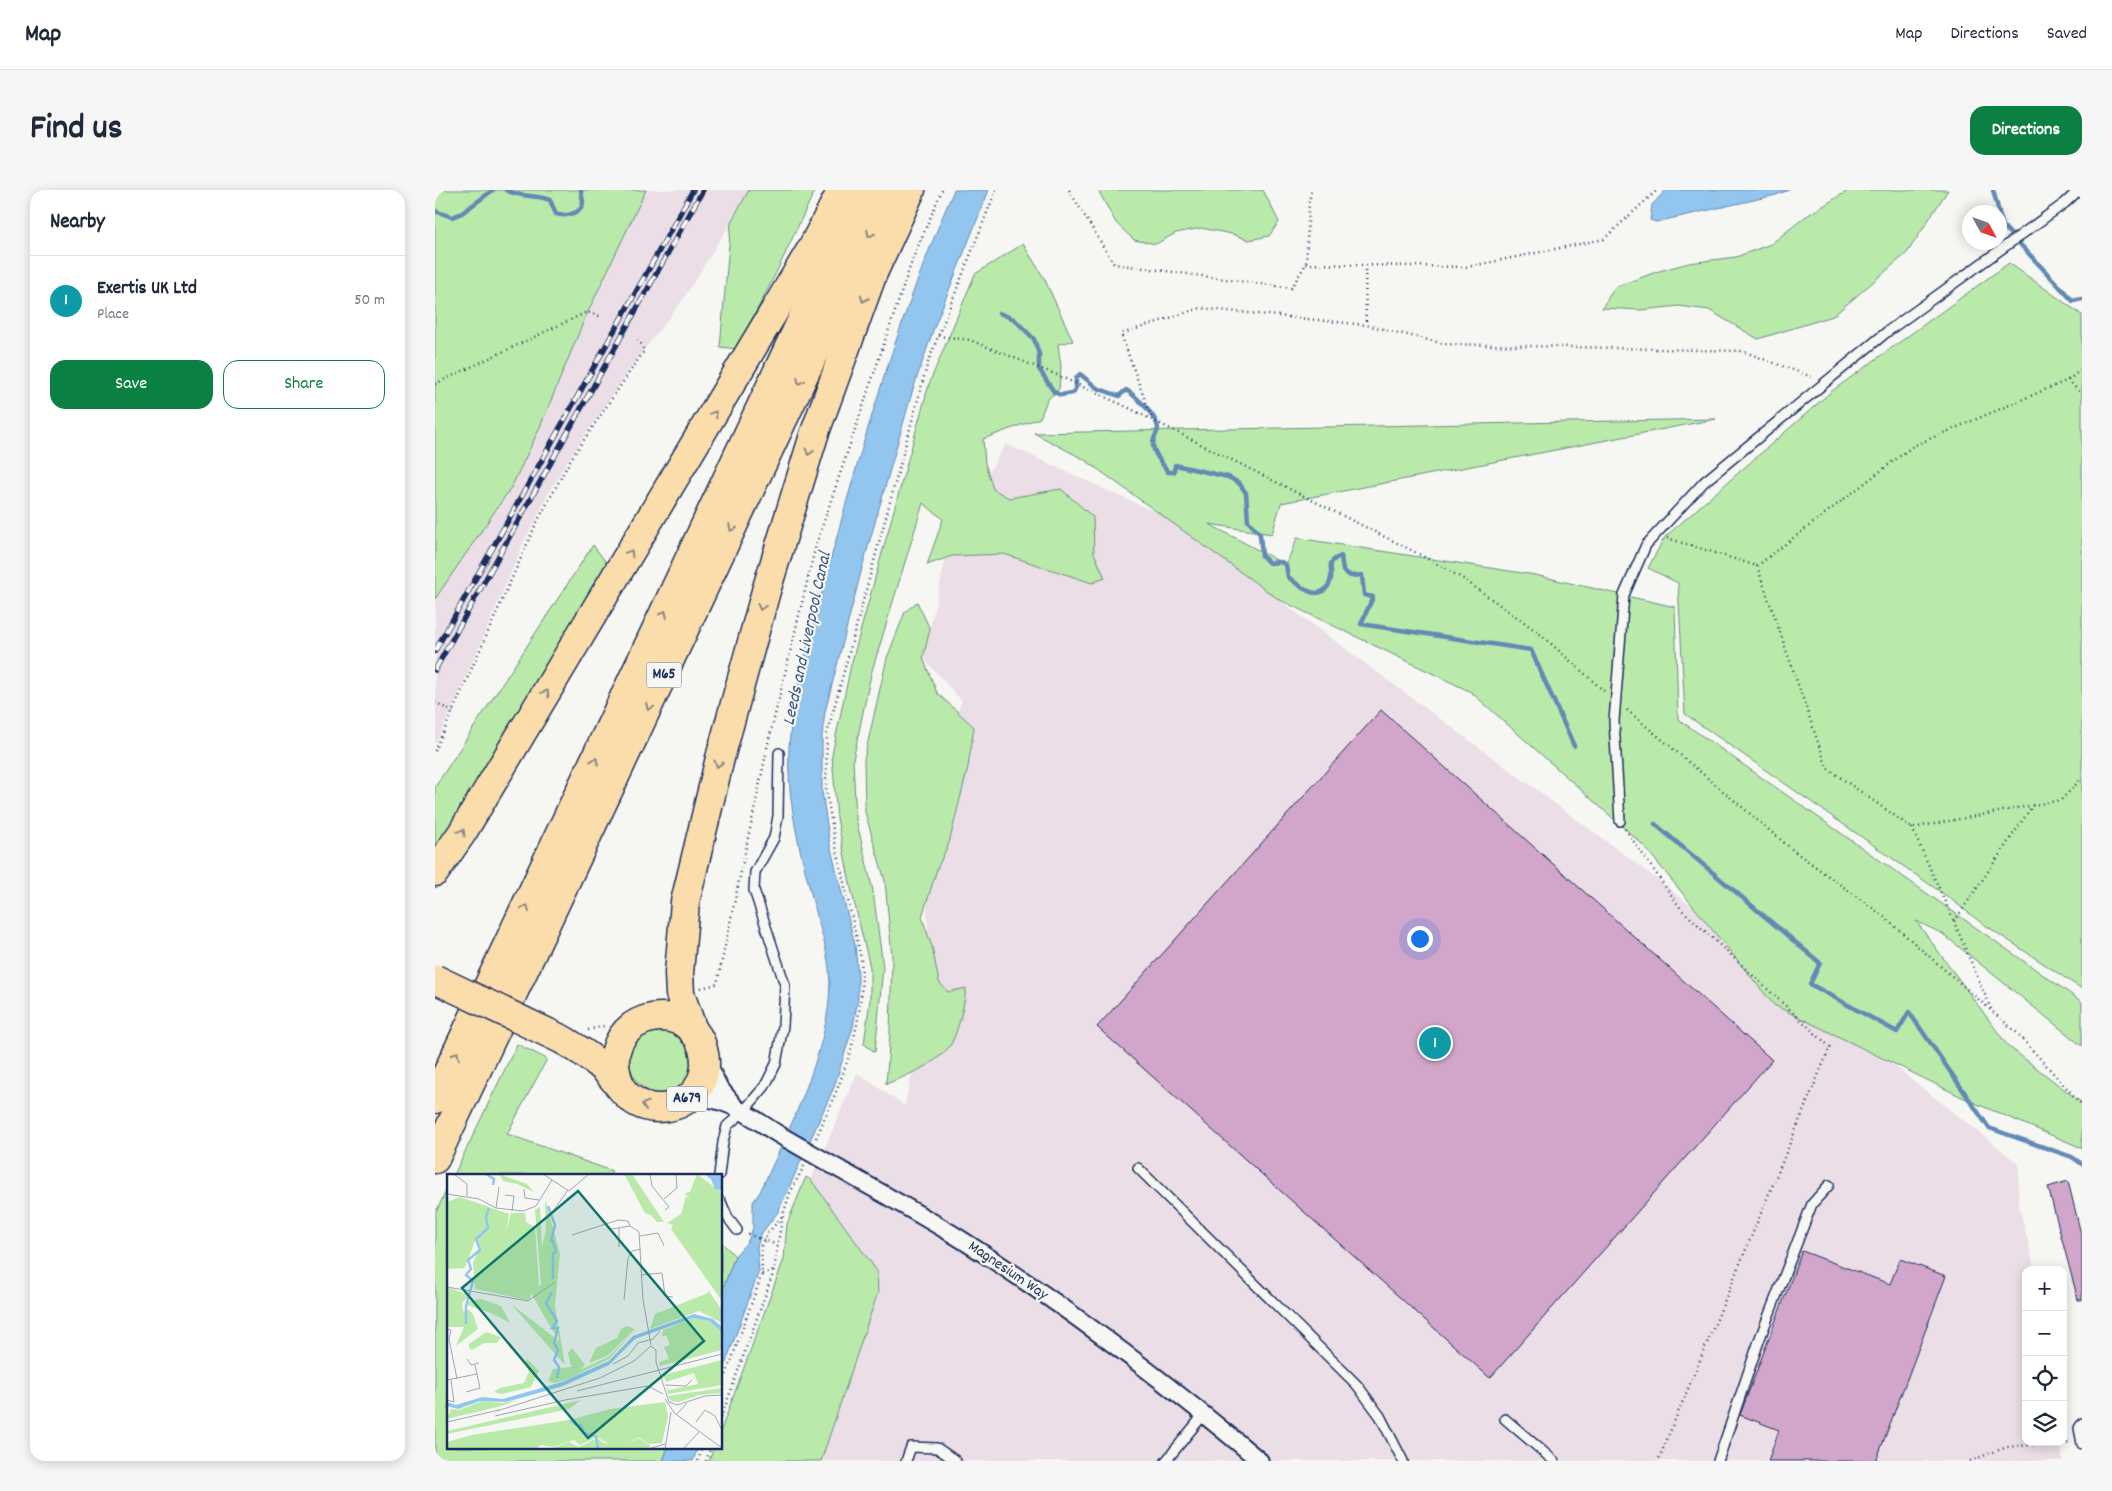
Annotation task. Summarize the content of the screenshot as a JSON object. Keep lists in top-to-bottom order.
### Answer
{
  "streets": {
    "highway": ["M65", "A679"],
    "street": ["Magnesium Way"]
  },
  "crossings": [
    ["A679", "Magnesium Way"]
  ],
  "water": ["Leeds and Liverpool Canal"],
  "north": "bottom right",
  "page": {
    "header": "Map",
    "nav": ["Map", "Directions", "Saved"],
    "title": "Find us",
    "buttons": [
      "Directions",
      ["Save", "Share"]
    ],
    "heading": "Nearby",
    "list": [
      {
        "mark": "1",
        "name": "Exertis UK Ltd",
        "note": "Place",
        "value": "50 m"
      }
    ],
    "pins": "1",
    "map_buttons": ["+", "−"]
  }
}
